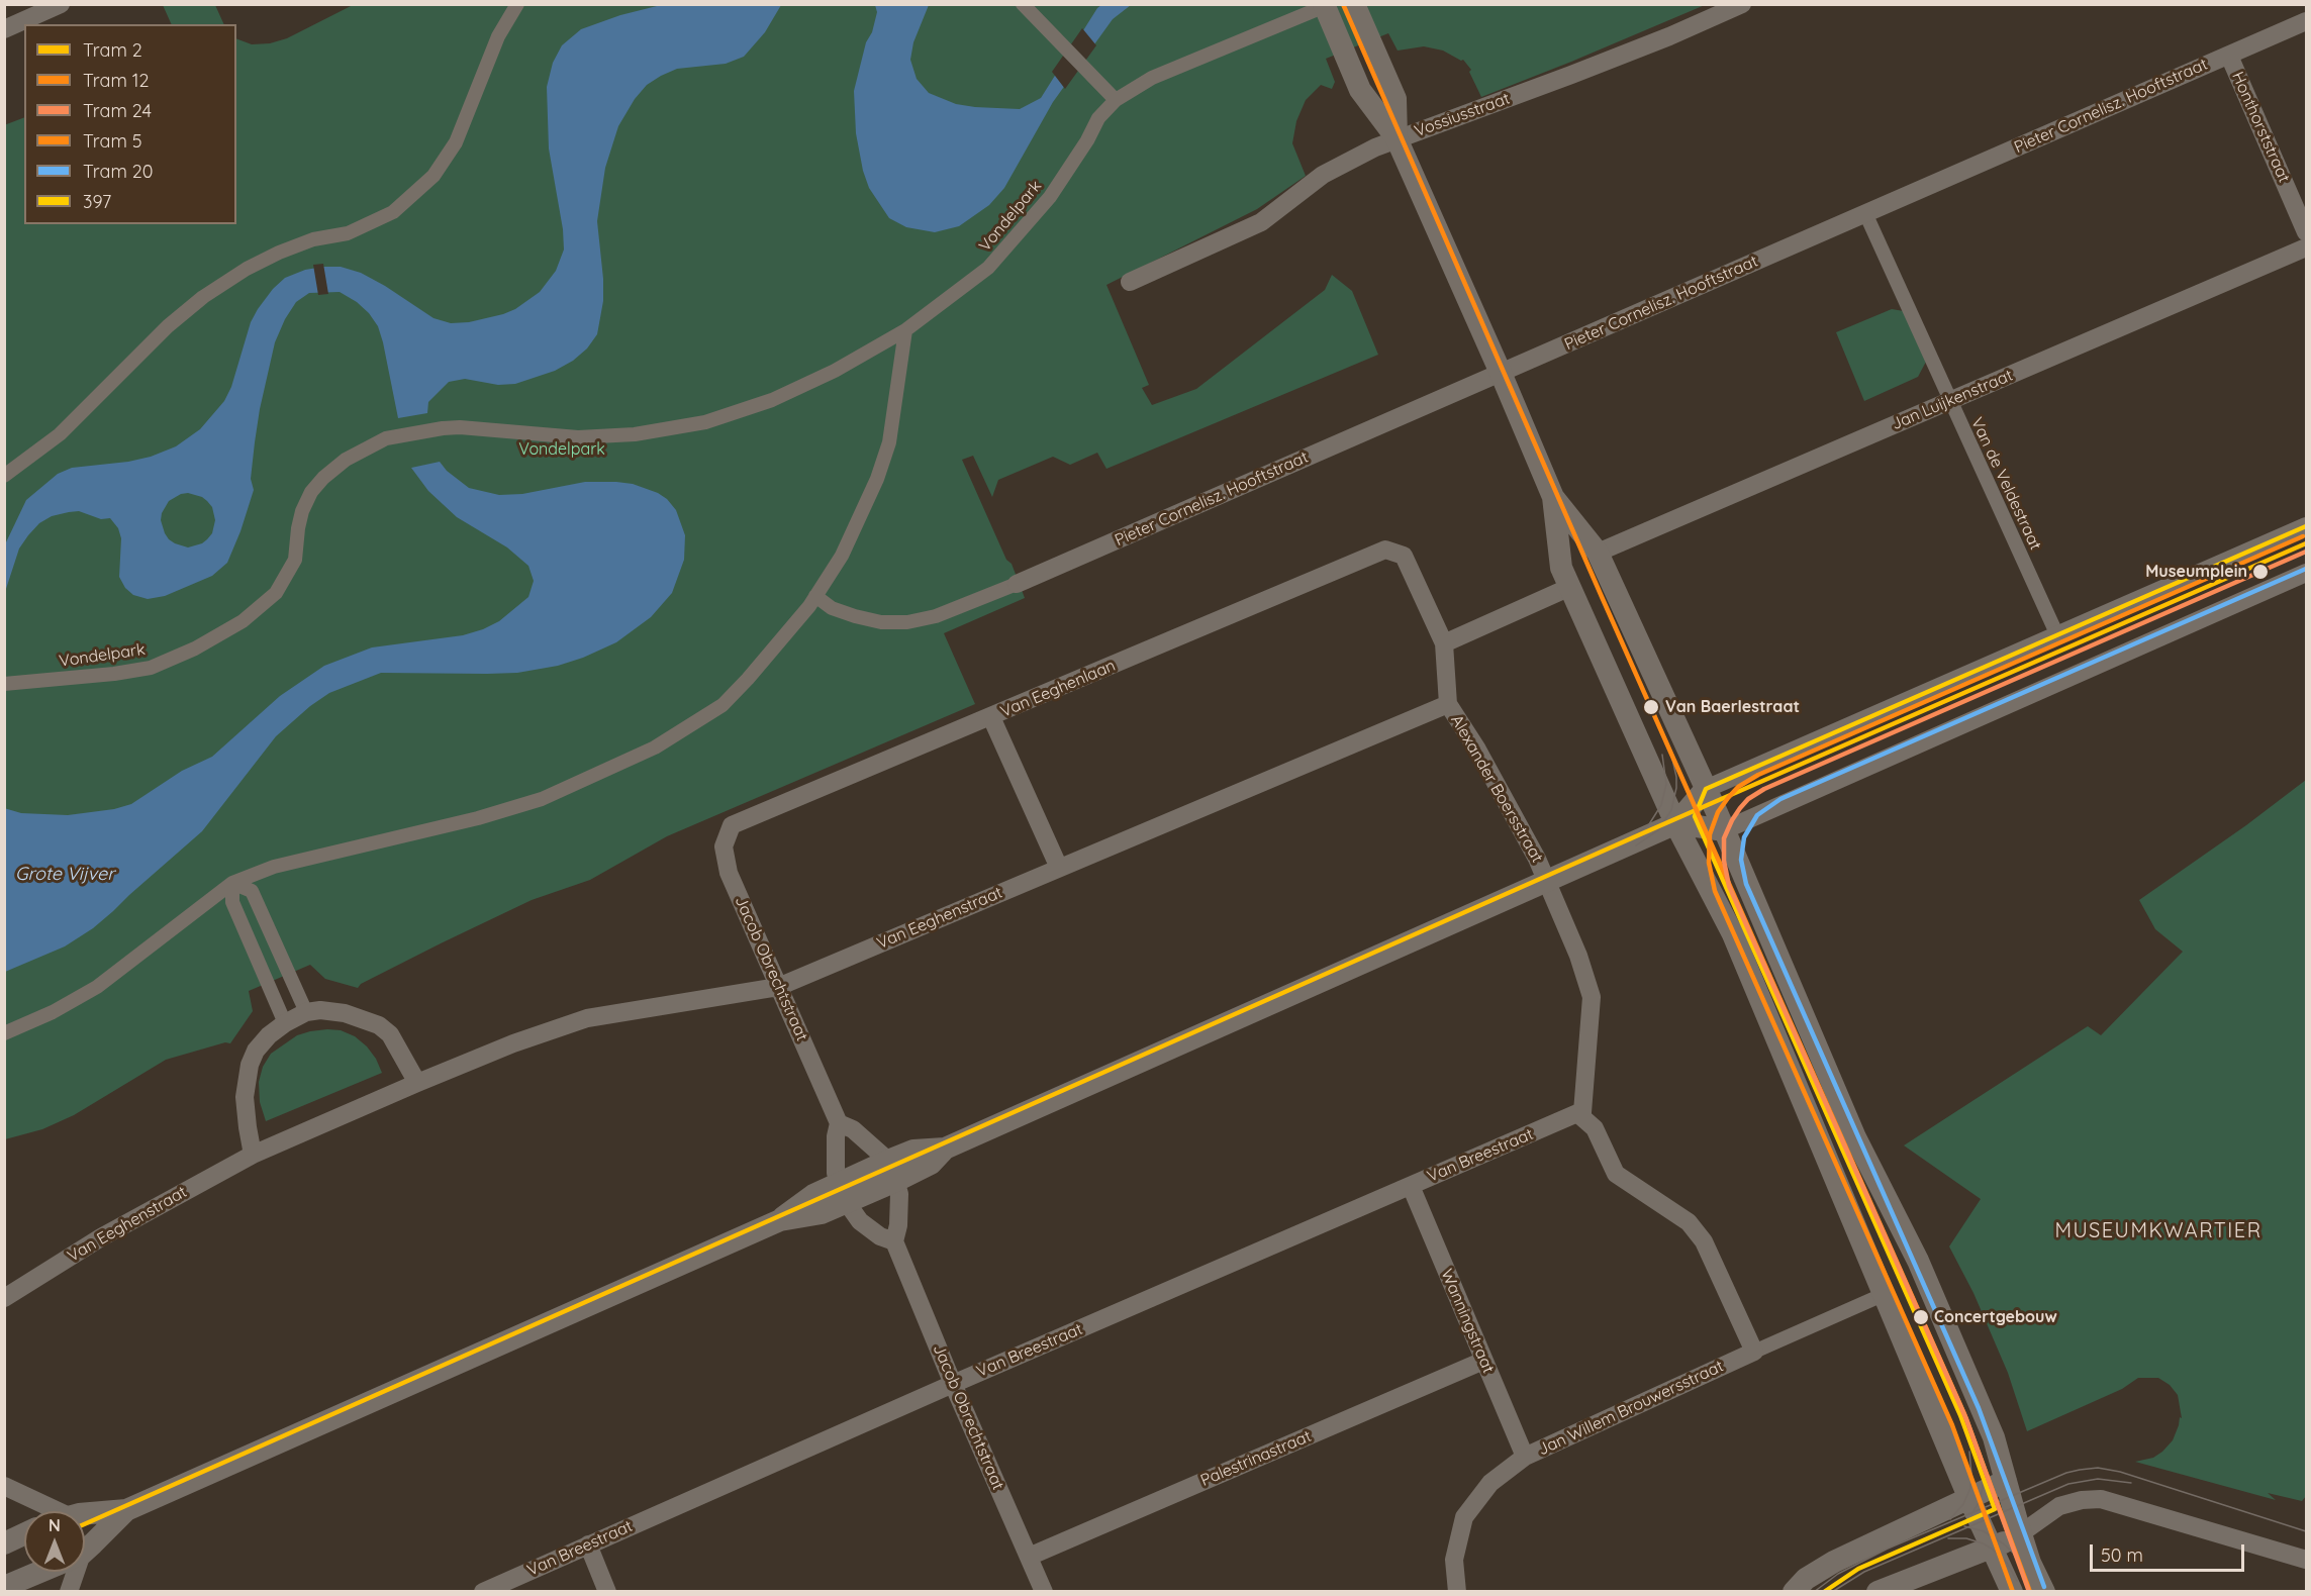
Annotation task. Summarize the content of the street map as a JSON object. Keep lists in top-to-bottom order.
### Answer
{
  "streets": {
    "street": [
      "Pieter Cornelisz. Hooftstraat",
      "Vossiusstraat",
      "Honthorststraat",
      "Vondelpark",
      "Jan Luijkenstraat",
      "Van de Veldestraat",
      "Van Eeghenlaan",
      "Alexander Boersstraat",
      "Van Eeghenstraat",
      "Jacob Obrechtstraat",
      "Van Breestraat",
      "Wanningstraat",
      "Jan Willem Brouwersstraat",
      "Palestrinastraat"
    ]
  },
  "crossings": [
    ["Pieter Cornelisz. Hooftstraat", "Honthorststraat"],
    ["Pieter Cornelisz. Hooftstraat", "Van de Veldestraat"],
    ["Jan Luijkenstraat", "Van de Veldestraat"],
    ["Van Eeghenlaan", "Alexander Boersstraat"],
    ["Van Eeghenlaan", "Jacob Obrechtstraat"],
    ["Alexander Boersstraat", "Van Eeghenstraat"],
    ["Alexander Boersstraat", "Van Breestraat"],
    ["Van Eeghenstraat", "Jacob Obrechtstraat"],
    ["Jacob Obrechtstraat", "Van Breestraat"],
    ["Jacob Obrechtstraat", "Palestrinastraat"],
    ["Van Breestraat", "Wanningstraat"],
    ["Wanningstraat", "Jan Willem Brouwersstraat"],
    ["Wanningstraat", "Palestrinastraat"]
  ],
  "districts": ["MUSEUMKWARTIER"],
  "water": ["Grote Vijver"],
  "parks": ["Vondelpark"],
  "places": ["Museumplein", "Van Baerlestraat", "Concertgebouw"],
  "lines": [
    "tram line 12",
    "transit line 397",
    "tram line 5",
    "tram line 2",
    "tram line 24",
    "tram line 20"
  ],
  "legend": [
    "Tram 2",
    "Tram 12",
    "Tram 24",
    "Tram 5",
    "Tram 20",
    "397"
  ],
  "scale_bar": "50 m",
  "north": "top"
}
